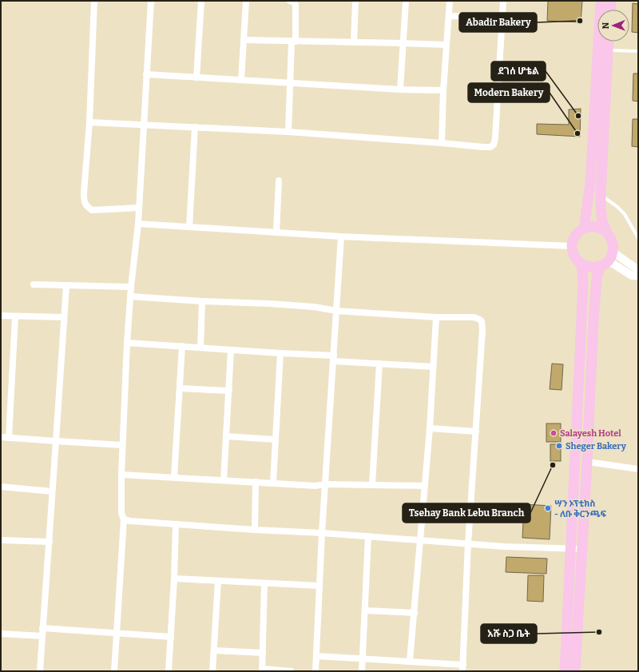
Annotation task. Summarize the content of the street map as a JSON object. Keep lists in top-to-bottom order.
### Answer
{
  "places": [
    "Abadir Bakery",
    "ደገሰ ሆቴል",
    "Modern Bakery",
    "Salayesh Hotel",
    "Sheger Bakery",
    "Tsehay Bank Lebu Branch",
    "ሣን ኦፕቲክስ - ለቡ ቅርንጫፍ",
    "አሹ ስጋ ቤት"
  ],
  "north": "left"
}
